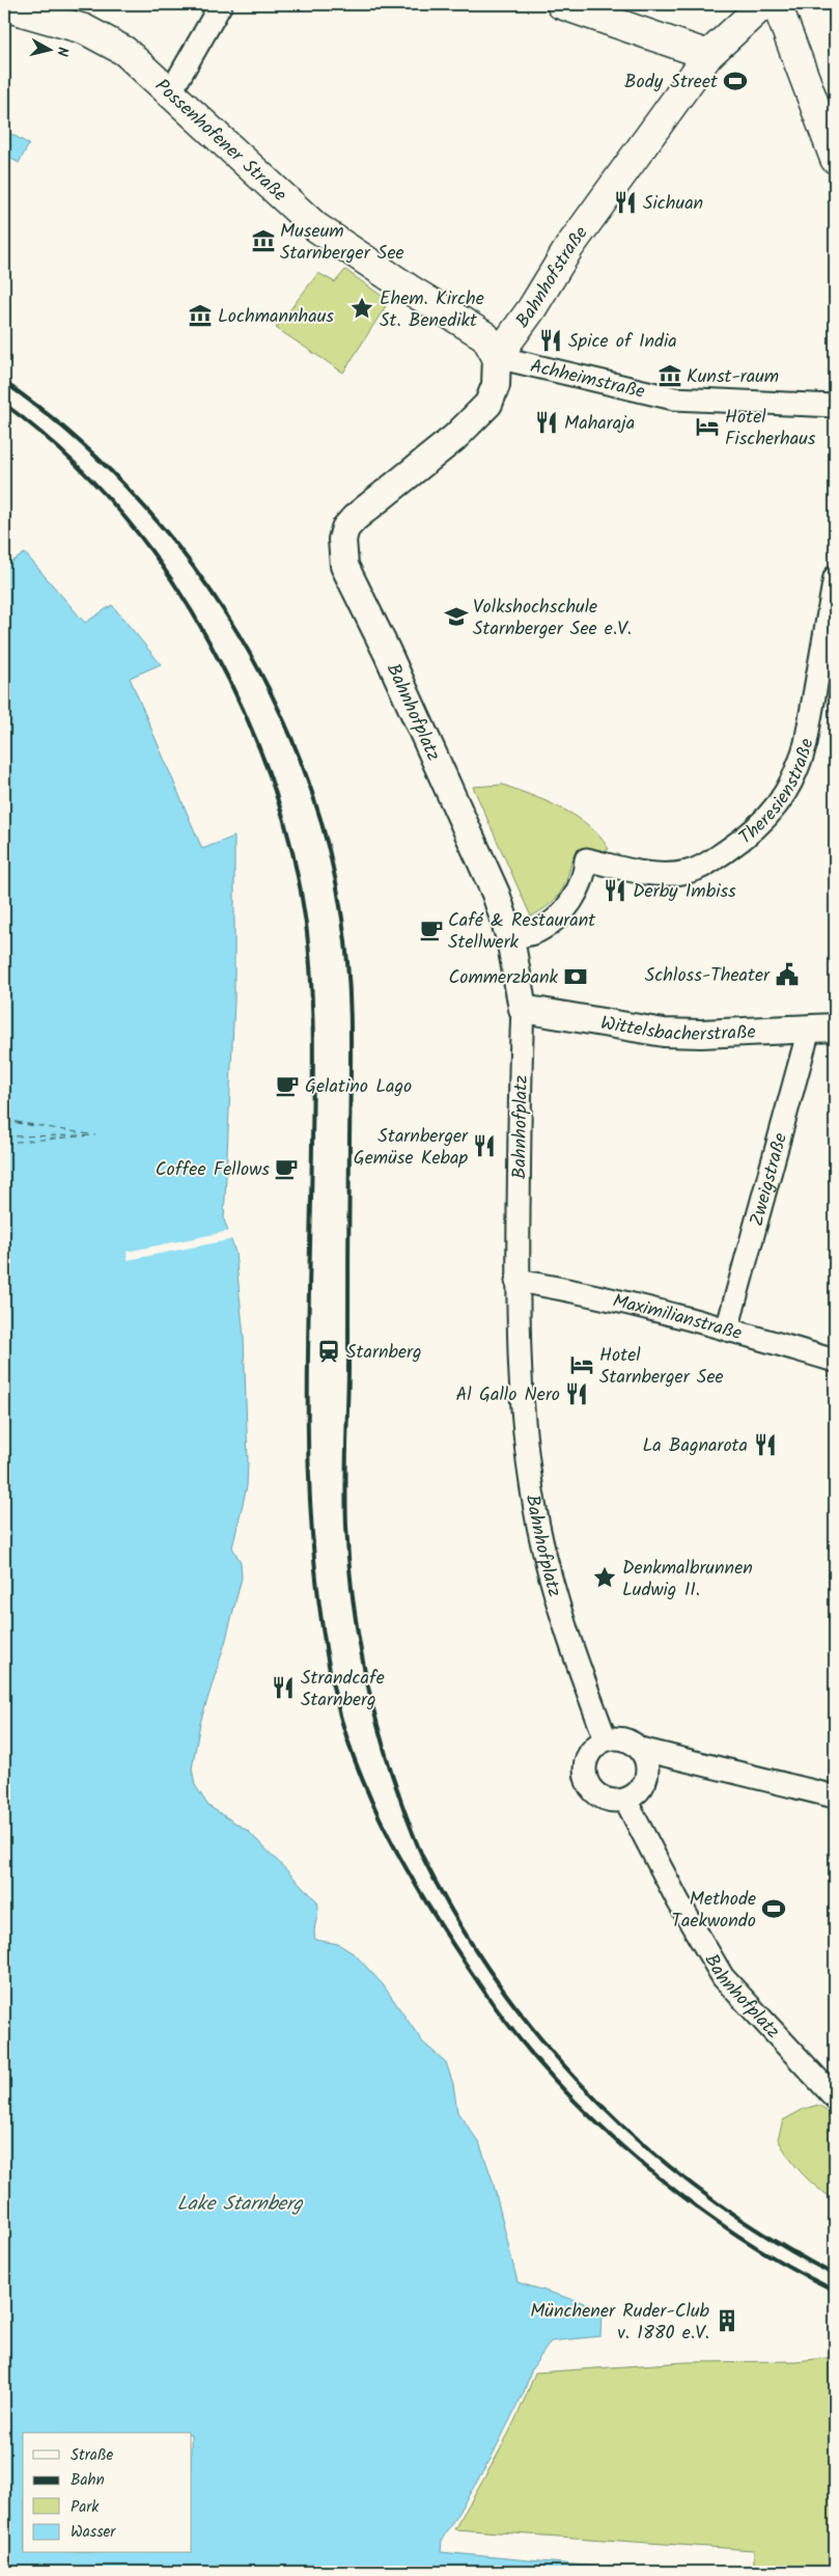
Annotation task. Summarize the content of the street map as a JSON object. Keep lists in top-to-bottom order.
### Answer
{
  "streets": {
    "main road": ["Possenhofener Straße", "Bahnhofstraße"],
    "street": [
      "Achheimstraße",
      "Bahnhofplatz",
      "Theresienstraße",
      "Wittelsbacherstraße",
      "Zweigstraße",
      "Maximilianstraße"
    ]
  },
  "crossings": [
    ["Possenhofener Straße", "Bahnhofstraße"],
    ["Possenhofener Straße", "Achheimstraße"],
    ["Possenhofener Straße", "Bahnhofplatz"],
    ["Bahnhofstraße", "Achheimstraße"],
    ["Bahnhofstraße", "Bahnhofplatz"],
    ["Achheimstraße", "Bahnhofplatz"],
    ["Bahnhofplatz", "Theresienstraße"],
    ["Bahnhofplatz", "Wittelsbacherstraße"],
    ["Bahnhofplatz", "Maximilianstraße"],
    ["Wittelsbacherstraße", "Zweigstraße"],
    ["Zweigstraße", "Maximilianstraße"]
  ],
  "water": ["Lake Starnberg"],
  "places": {
    "sports": ["Body Street", "Methode Taekwondo"],
    "restaurant": [
      "Sichuan",
      "Spice of India",
      "Maharaja",
      "Derby Imbiss",
      "Starnberger Gemüse Kebap",
      "Al Gallo Nero",
      "La Bagnarota",
      "Strandcafe Starnberg"
    ],
    "museum": ["Museum Starnberger See", "Lochmannhaus", "Kunst-raum"],
    "place": ["Ehem. Kirche St. Benedikt", "Denkmalbrunnen Ludwig II."],
    "hotel": ["Hotel Fischerhaus", "Hotel Starnberger See"],
    "school or university": ["Volkshochschule Starnberger See e.V."],
    "cafe": ["Café & Restaurant Stellwerk", "Gelatino Lago", "Coffee Fellows"],
    "public building": ["Schloss-Theater"],
    "bank": ["Commerzbank"],
    "station": ["Starnberg"],
    "building": ["Münchener Ruder-Club v. 1880 e.V."]
  },
  "legend": [
    "Straße",
    "Bahn",
    "Park",
    "Wasser"
  ],
  "north": "right"
}
